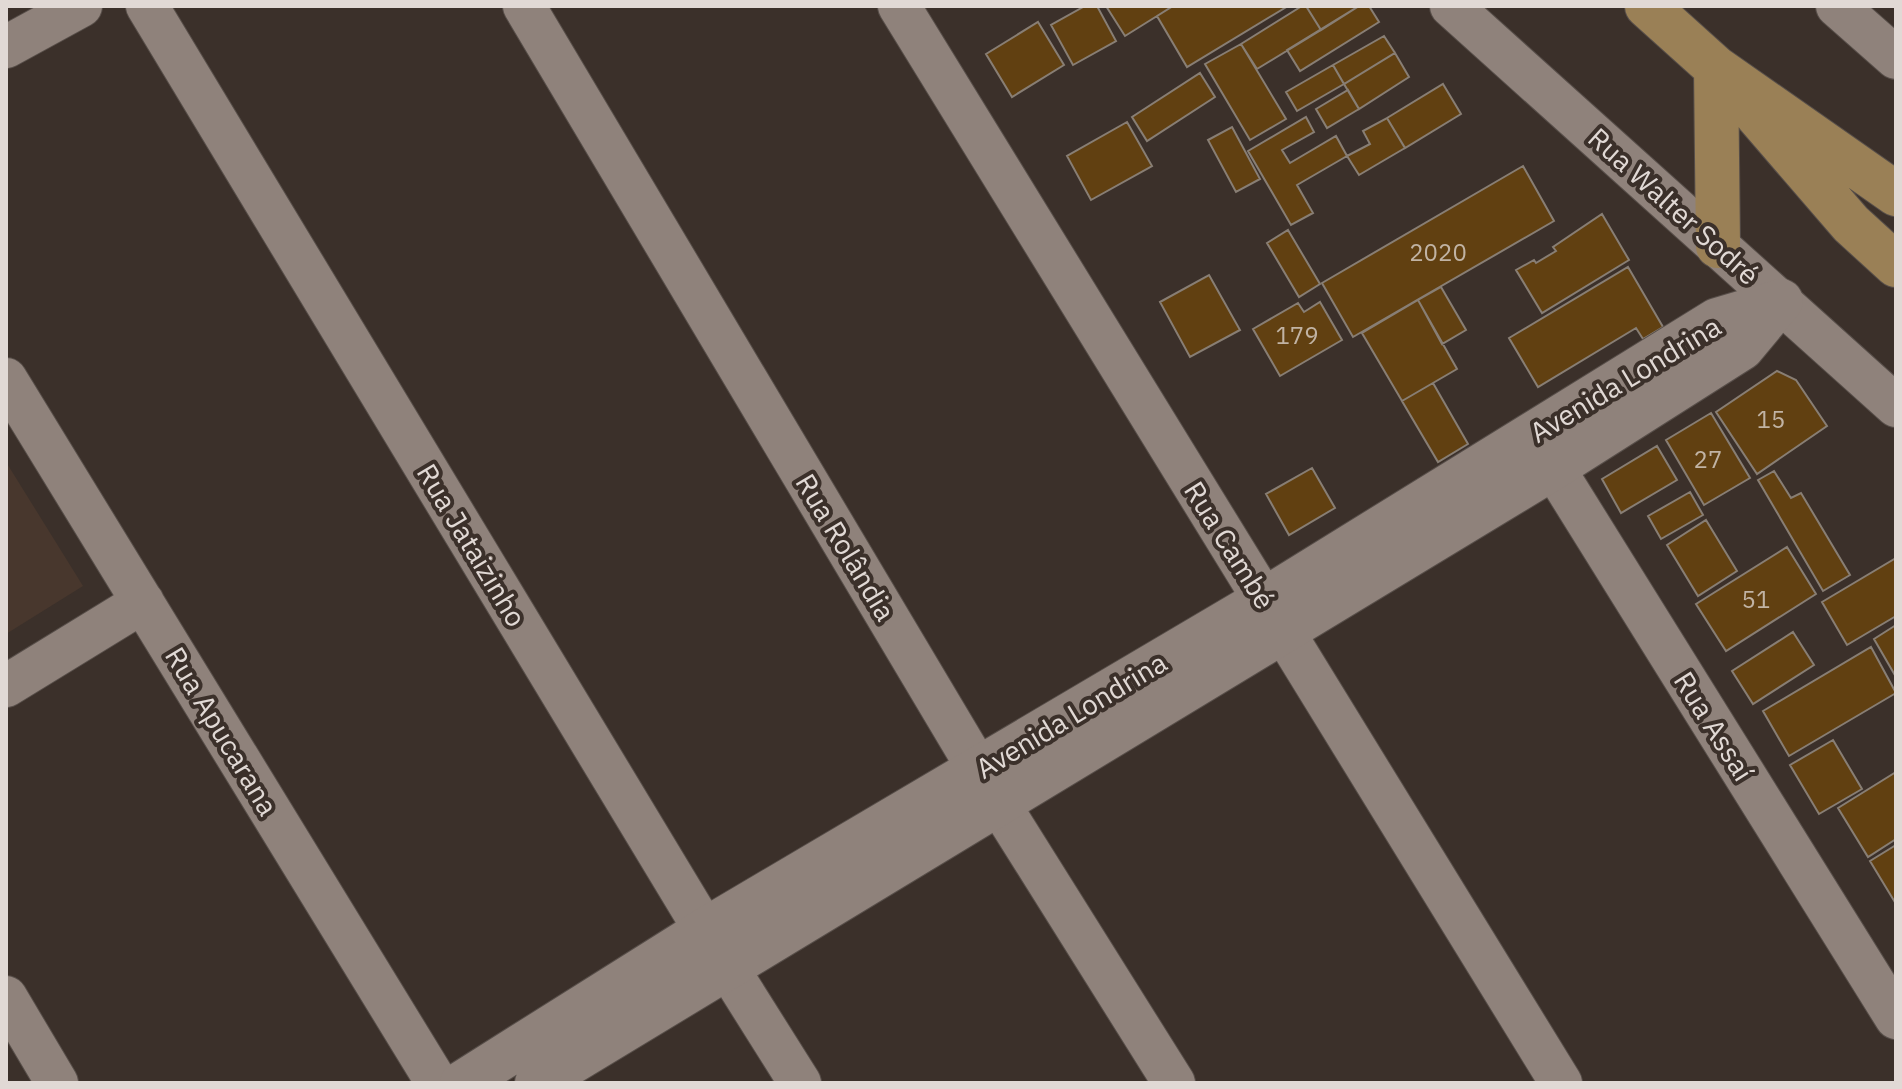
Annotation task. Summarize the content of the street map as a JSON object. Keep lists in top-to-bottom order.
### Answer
{
  "streets": {
    "street": [
      "Rua Walter Sodré",
      "Avenida Londrina",
      "Rua Jataizinho",
      "Rua Cambé",
      "Rua Rolândia",
      "Rua Assaí",
      "Rua Apucarana"
    ]
  },
  "crossings": [
    ["Rua Walter Sodré", "Avenida Londrina"],
    ["Avenida Londrina", "Rua Jataizinho"],
    ["Avenida Londrina", "Rua Cambé"],
    ["Avenida Londrina", "Rua Rolândia"],
    ["Avenida Londrina", "Rua Assaí"]
  ],
  "house_numbers": [
    "2020",
    "179",
    "15",
    "27",
    "51"
  ]
}
